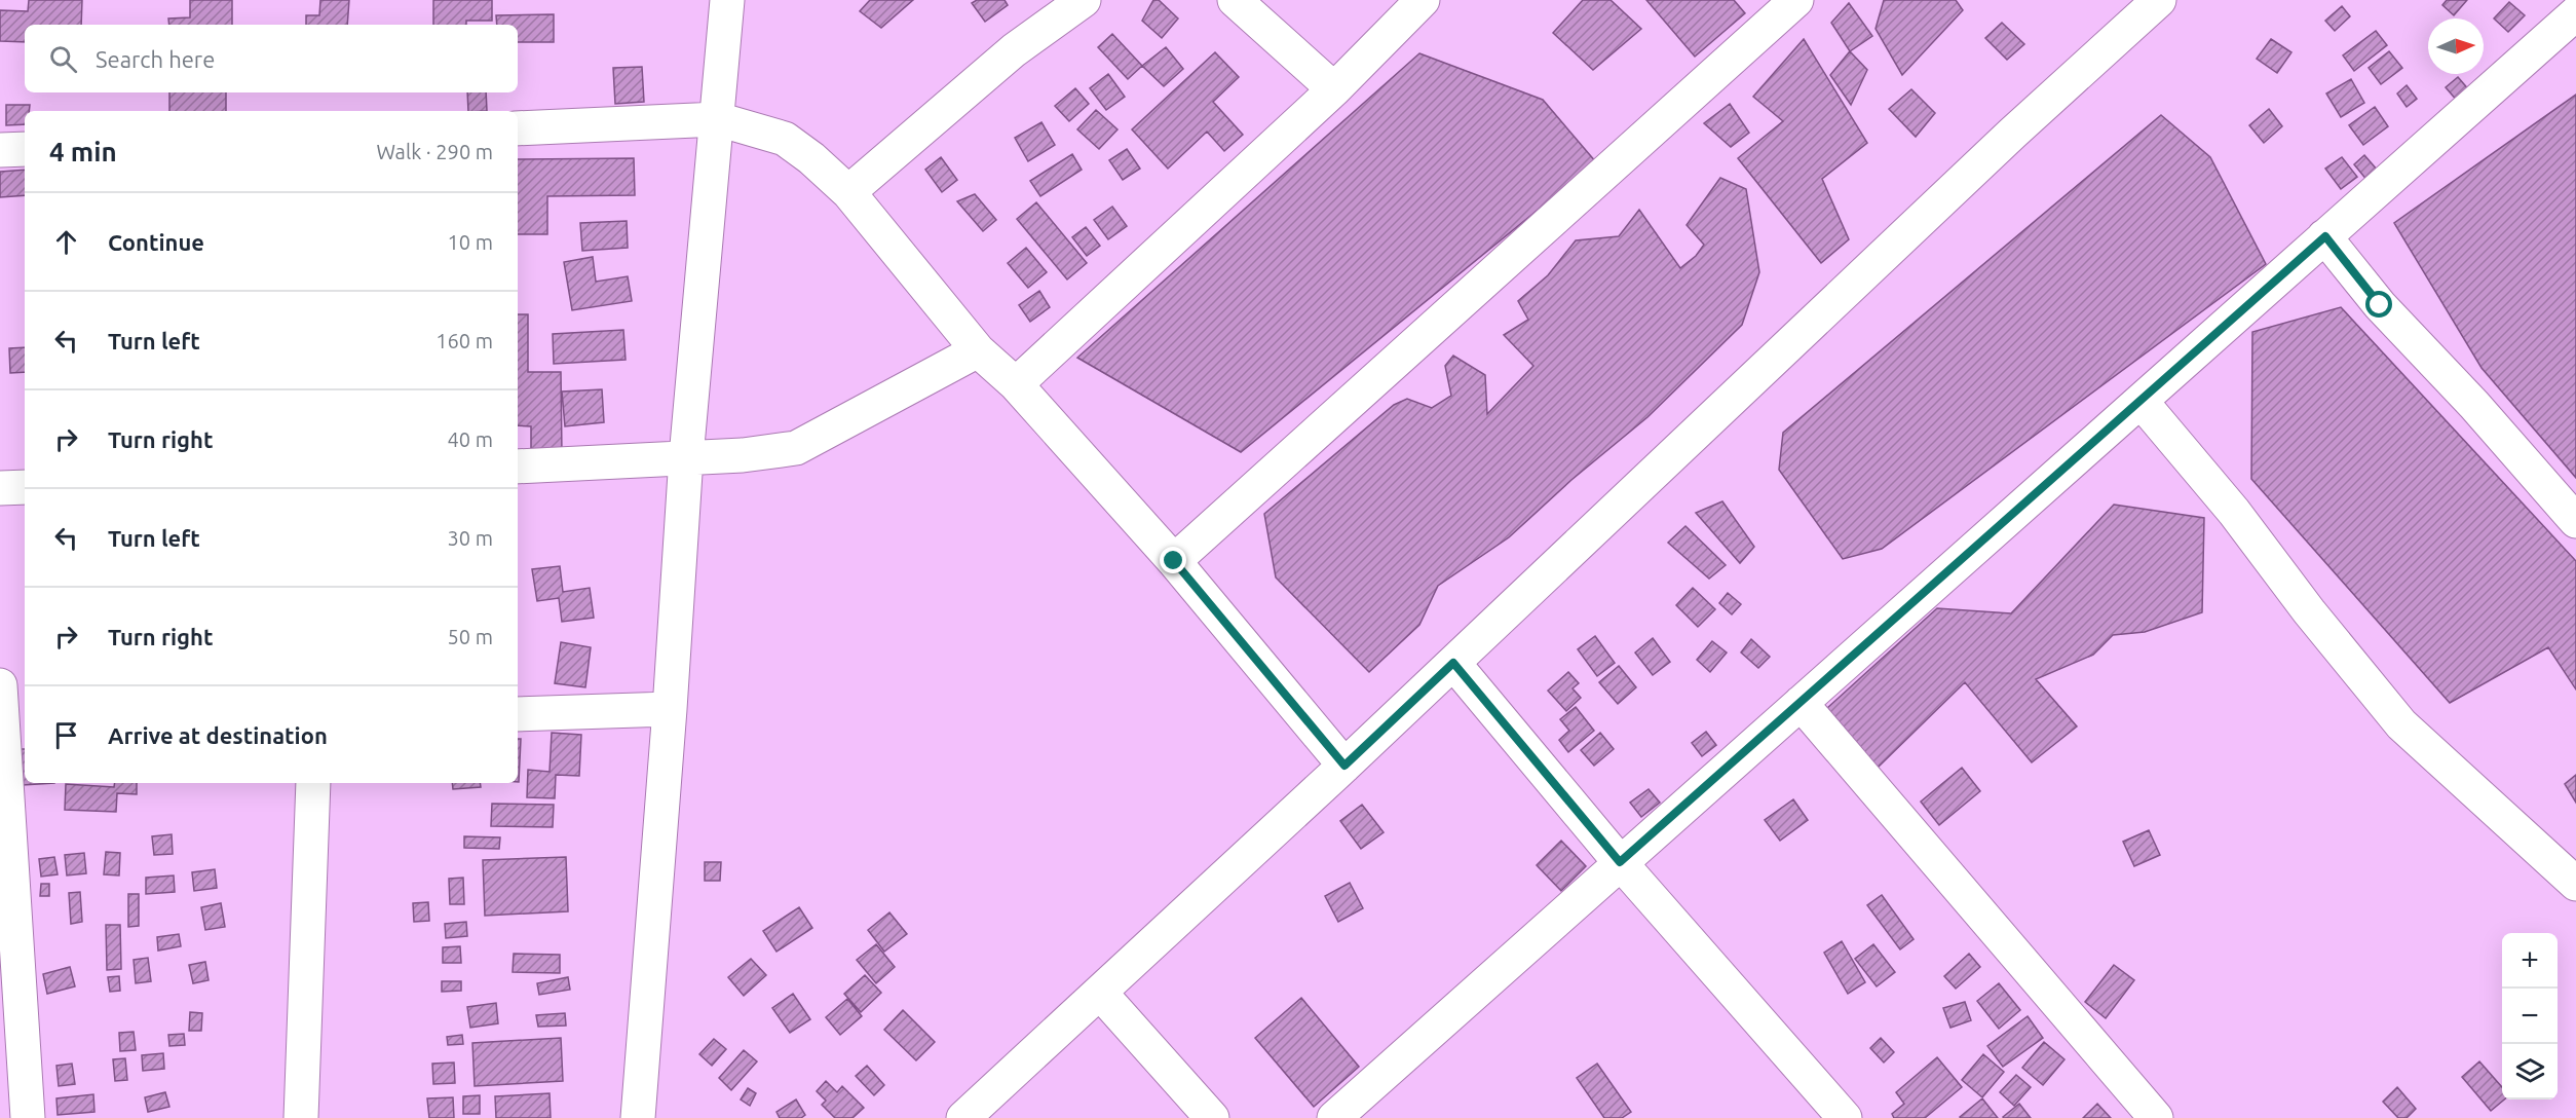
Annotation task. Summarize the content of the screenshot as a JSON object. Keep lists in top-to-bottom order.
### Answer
{
  "north": "right",
  "page": {
    "search": "Search here",
    "heading": ["4 min", "Walk · 290 m"],
    "list": [
      ["Continue", "10 m"],
      ["Turn left", "160 m"],
      ["Turn right", "40 m"],
      ["Turn left", "30 m"],
      ["Turn right", "50 m"],
      "Arrive at destination"
    ],
    "map_buttons": ["+", "−"]
  }
}
